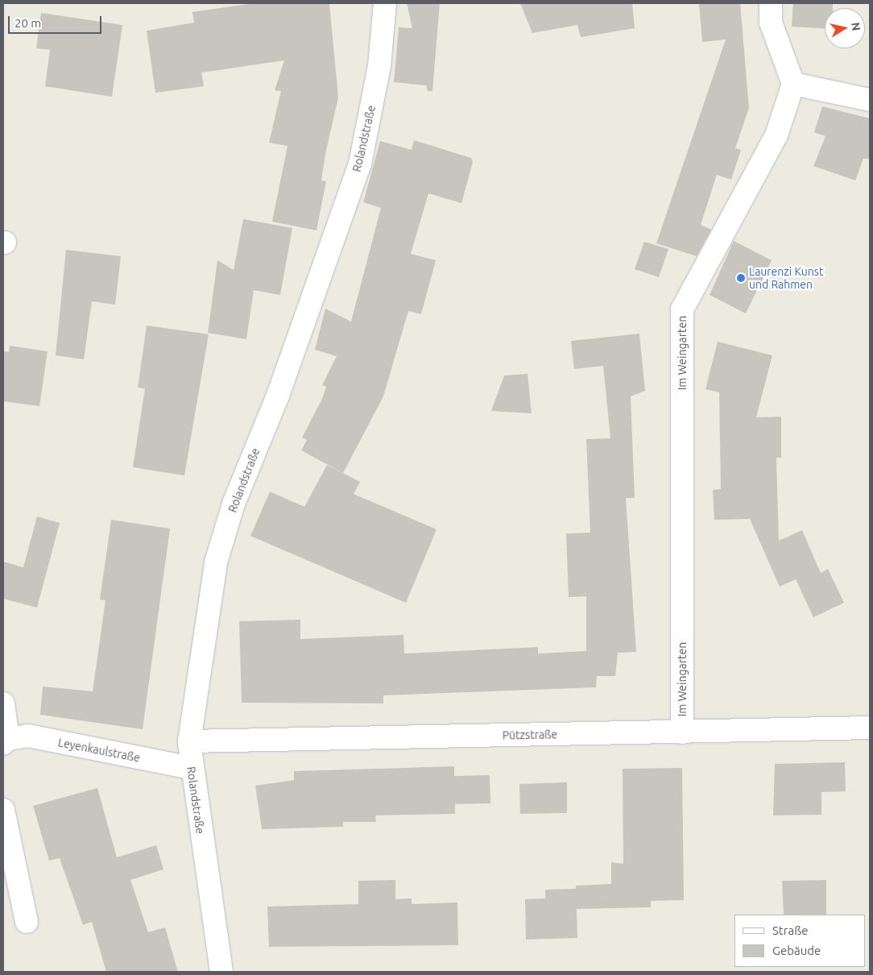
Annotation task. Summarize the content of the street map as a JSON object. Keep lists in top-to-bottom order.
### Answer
{
  "streets": {
    "street": [
      "Rolandstraße",
      "Im Weingarten",
      "Pützstraße",
      "Leyenkaulstraße"
    ]
  },
  "crossings": [
    ["Rolandstraße", "Pützstraße"],
    ["Rolandstraße", "Leyenkaulstraße"],
    ["Im Weingarten", "Pützstraße"]
  ],
  "places": ["Laurenzi Kunst und Rahmen"],
  "legend": ["Straße", "Gebäude"],
  "scale_bar": "20 m",
  "north": "right"
}
